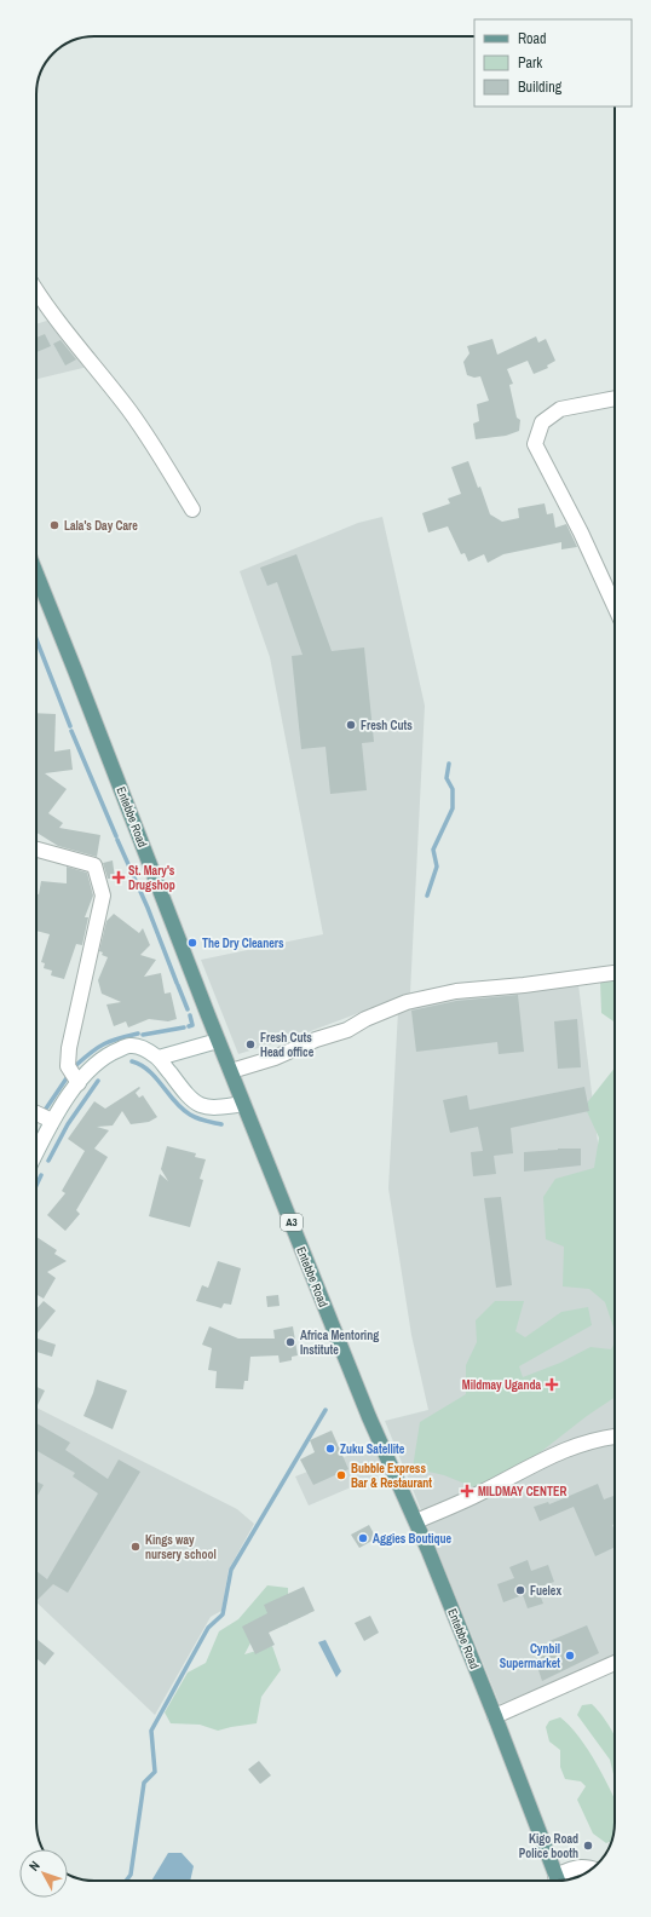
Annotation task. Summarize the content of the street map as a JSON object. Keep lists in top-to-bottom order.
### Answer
{
  "streets": {
    "main road": ["Entebbe Road", "A3"]
  },
  "places": {
    "other": [
      "Lala's Day Care",
      "Fresh Cuts",
      "The Dry Cleaners",
      "Fresh Cuts Head office",
      "Africa Mentoring Institute",
      "Zuku Satellite",
      "Bubble Express Bar & Restaurant",
      "Aggies Boutique",
      "Kings way nursery school",
      "Fuelex",
      "Cynbil Supermarket",
      "Kigo Road Police booth"
    ],
    "health": ["St. Mary's Drugshop", "Mildmay Uganda", "MILDMAY CENTER"]
  },
  "legend": ["Road", "Park", "Building"],
  "north": "top left"
}
